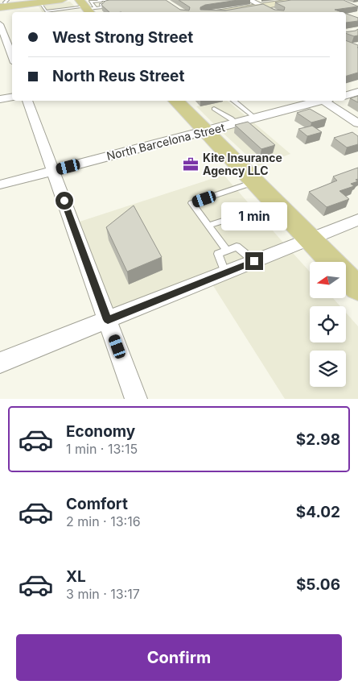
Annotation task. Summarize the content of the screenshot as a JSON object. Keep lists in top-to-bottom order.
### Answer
{
  "streets": {
    "street": ["North Barcelona Street"]
  },
  "places": {
    "office": ["Kite Insurance Agency LLC"]
  },
  "north": "left",
  "page": {
    "banner": ["West Strong Street", "North Reus Street"],
    "bubble": "1 min",
    "list": [
      {
        "name": "Economy",
        "note": "1 min · 13:15",
        "value": "$2.98"
      },
      {
        "name": "Comfort",
        "note": "2 min · 13:16",
        "value": "$4.02"
      },
      {
        "name": "XL",
        "note": "3 min · 13:17",
        "value": "$5.06"
      }
    ],
    "buttons": "Confirm"
  }
}
